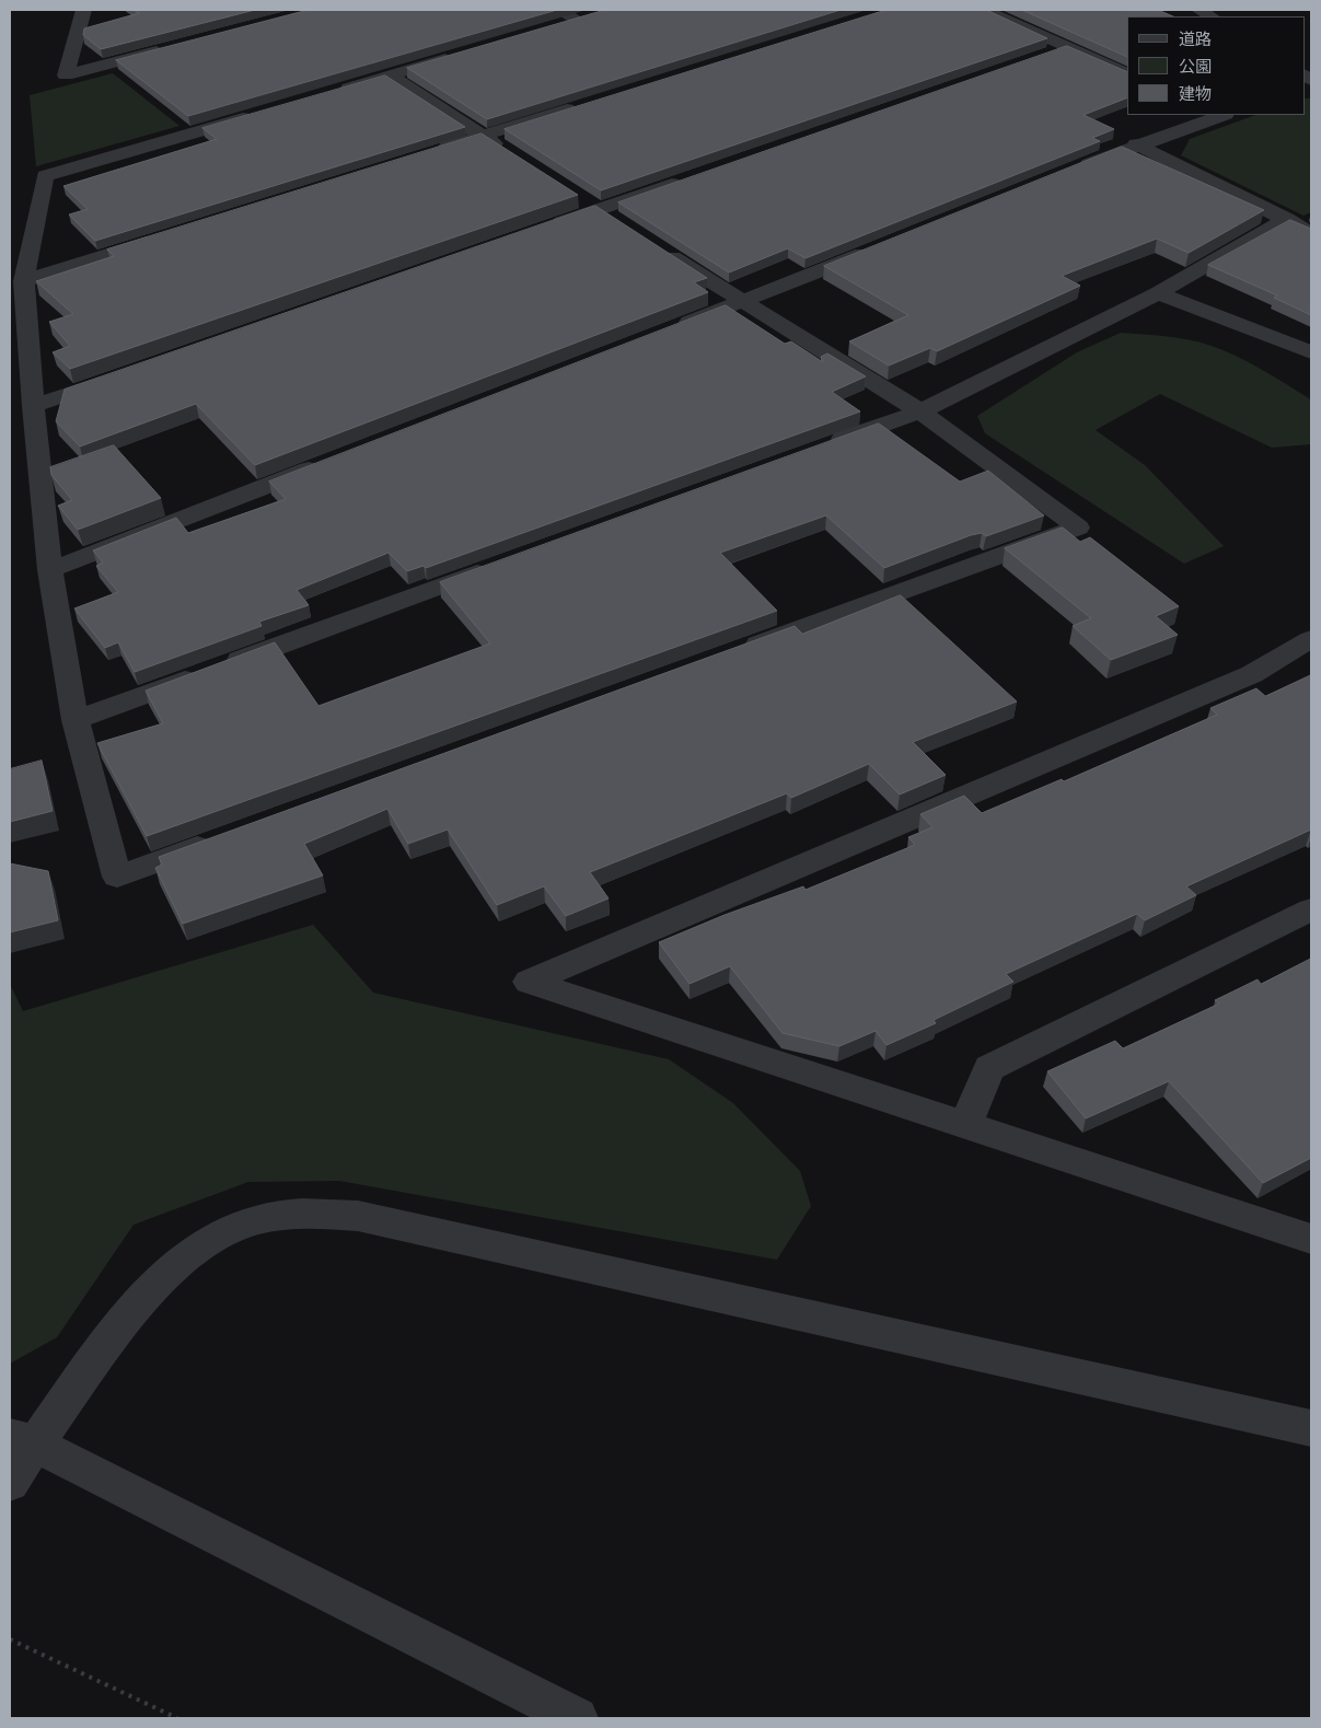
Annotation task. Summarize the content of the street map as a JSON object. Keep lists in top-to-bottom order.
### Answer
{
  "legend": ["道路", "公園", "建物"]
}
